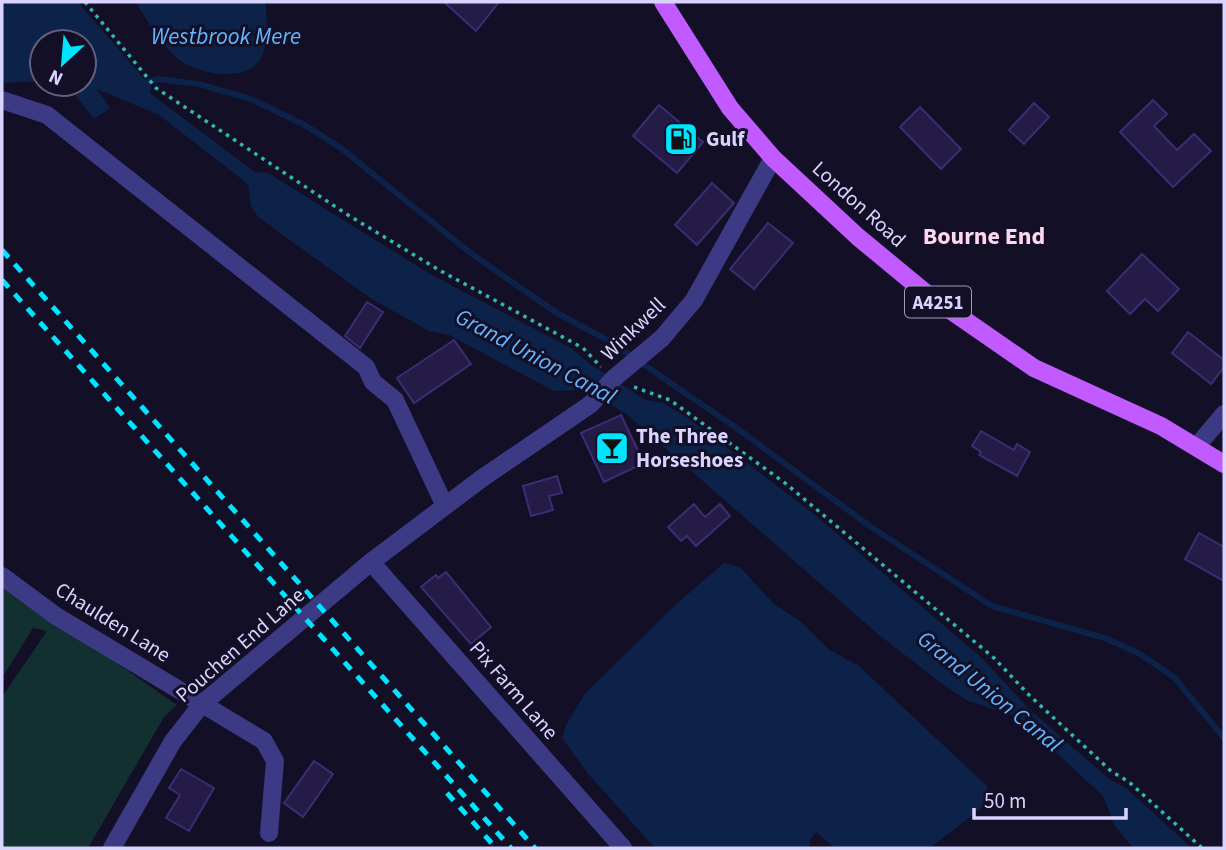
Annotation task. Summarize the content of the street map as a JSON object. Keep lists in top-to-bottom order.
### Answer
{
  "streets": {
    "main road": ["London Road", "A4251"],
    "street": [
      "Winkwell",
      "Chaulden Lane",
      "Pouchen End Lane",
      "Pix Farm Lane"
    ]
  },
  "crossings": [
    ["London Road", "Winkwell"],
    ["Winkwell", "Pouchen End Lane"],
    ["Winkwell", "Pix Farm Lane"],
    ["Chaulden Lane", "Pouchen End Lane"],
    ["Pouchen End Lane", "Pix Farm Lane"]
  ],
  "districts": ["Bourne End"],
  "water": ["Westbrook Mere", "Grand Union Canal"],
  "places": {
    "fuel station": ["Gulf"],
    "bar": ["The Three Horseshoes"]
  },
  "scale_bar": "50 m",
  "north": "bottom left"
}
